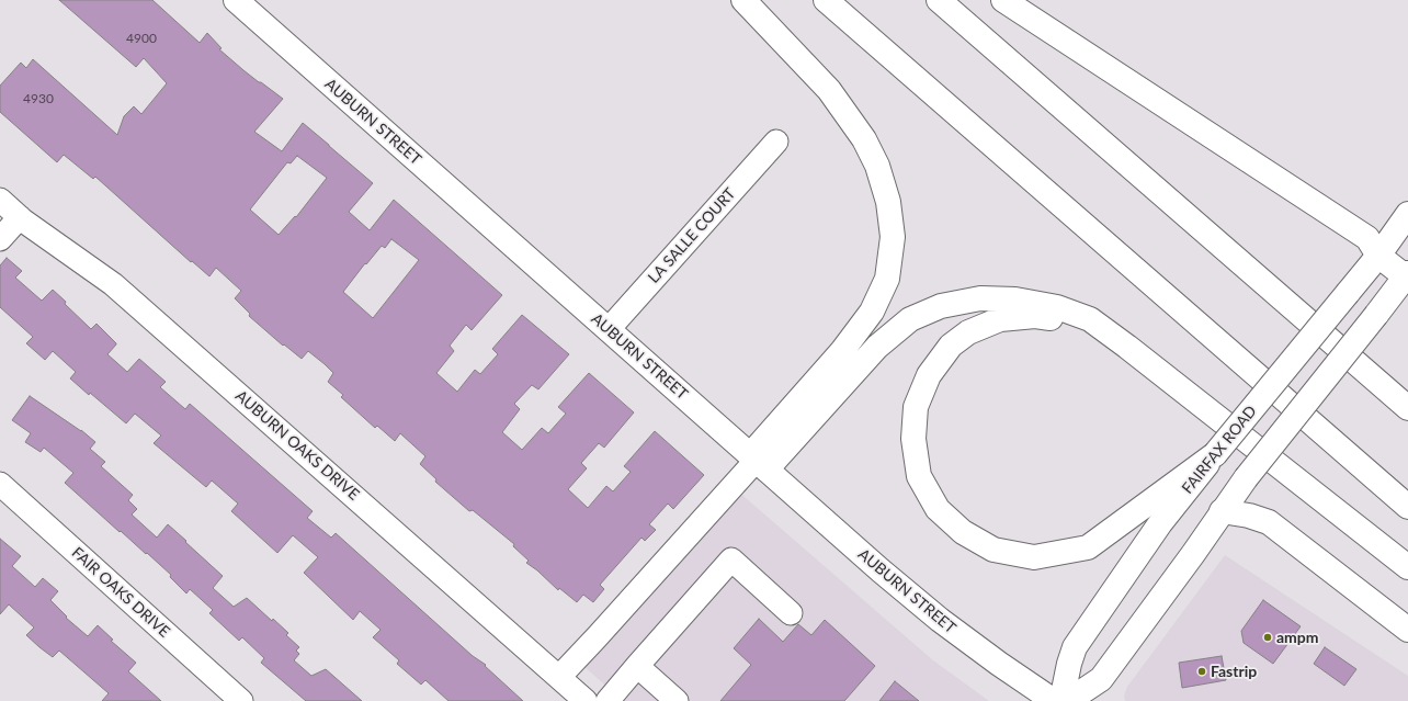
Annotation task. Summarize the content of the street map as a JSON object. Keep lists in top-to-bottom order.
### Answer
{
  "streets": {
    "main road": ["AUBURN STREET", "FAIRFAX ROAD"],
    "street": ["LA SALLE COURT", "AUBURN OAKS DRIVE", "FAIR OAKS DRIVE"]
  },
  "crossings": [
    ["AUBURN STREET", "LA SALLE COURT"]
  ],
  "places": ["ampm", "Fastrip"],
  "house_numbers": ["4900", "4930"]
}
